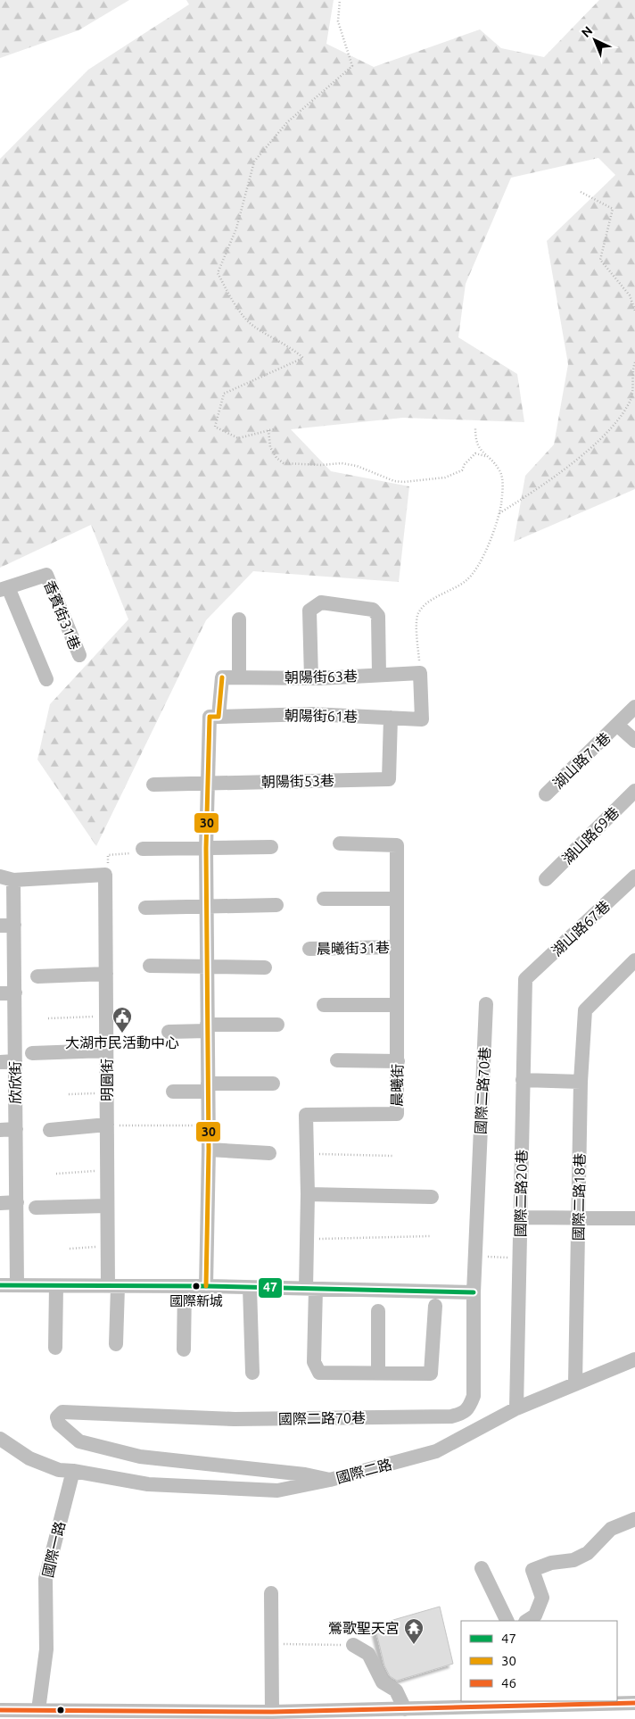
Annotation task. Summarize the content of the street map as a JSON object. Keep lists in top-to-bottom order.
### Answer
{
  "streets": {
    "street": [
      "香賓街31巷",
      "朝陽街63巷",
      "朝陽街61巷",
      "湖山路71巷",
      "朝陽街53巷",
      "湖山路69巷",
      "湖山路67巷",
      "晨曦街31巷",
      "明圓街",
      "欣欣街",
      "晨曦街",
      "國際二路70巷",
      "國際二路20巷",
      "國際二路18巷",
      "國際二路",
      "國際一路"
    ]
  },
  "crossings": [
    ["朝陽街63巷", "朝陽街61巷"],
    ["朝陽街61巷", "朝陽街53巷"],
    ["湖山路67巷", "國際二路20巷"],
    ["晨曦街31巷", "晨曦街"],
    ["國際二路70巷", "國際二路"],
    ["國際二路20巷", "國際二路"],
    ["國際二路18巷", "國際二路"],
    ["國際二路", "國際一路"]
  ],
  "places": {
    "public building": ["大湖市民活動中心"],
    "other": ["國際新城"],
    "temple": ["鶯歌聖天宮"]
  },
  "lines": ["transit line 30", "transit line 47", "transit line 46"],
  "legend": ["47", "30", "46"],
  "north": "top left"
}
